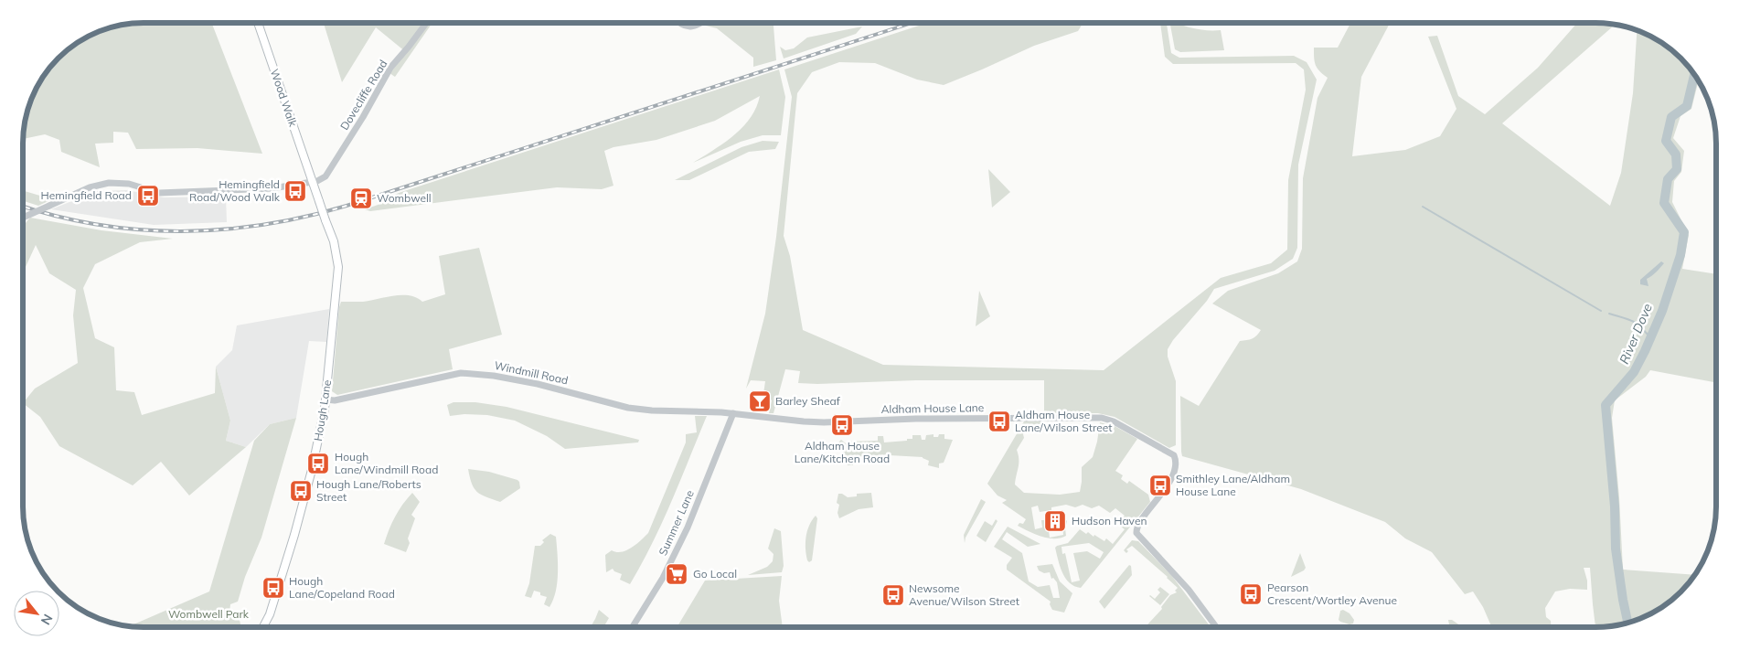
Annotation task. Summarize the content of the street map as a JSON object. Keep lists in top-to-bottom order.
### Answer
{
  "streets": {
    "main road": ["Wood Walk", "Hough Lane"],
    "street": [
      "Dovecliffe Road",
      "Windmill Road",
      "Aldham House Lane",
      "Summer Lane"
    ]
  },
  "crossings": [
    ["Dovecliffe Road", "Wood Walk"],
    ["Dovecliffe Road", "Hough Lane"],
    ["Wood Walk", "Hough Lane"],
    ["Windmill Road", "Aldham House Lane"],
    ["Windmill Road", "Hough Lane"],
    ["Windmill Road", "Summer Lane"],
    ["Aldham House Lane", "Summer Lane"]
  ],
  "water": ["River Dove"],
  "parks": ["Wombwell Park"],
  "places": {
    "bus stop": [
      "Hemingfield Road/Wood Walk",
      "Hemingfield Road",
      "Aldham House Lane/Wilson Street",
      "Aldham House Lane/Kitchen Road",
      "Hough Lane/Windmill Road",
      "Smithley Lane/Aldham House Lane",
      "Hough Lane/Roberts Street",
      "Hough Lane/Copeland Road",
      "Pearson Crescent/Wortley Avenue",
      "Newsome Avenue/Wilson Street"
    ],
    "station": ["Wombwell"],
    "bar": ["Barley Sheaf"],
    "building": ["Hudson Haven"],
    "supermarket": ["Go Local"]
  },
  "north": "bottom right"
}
